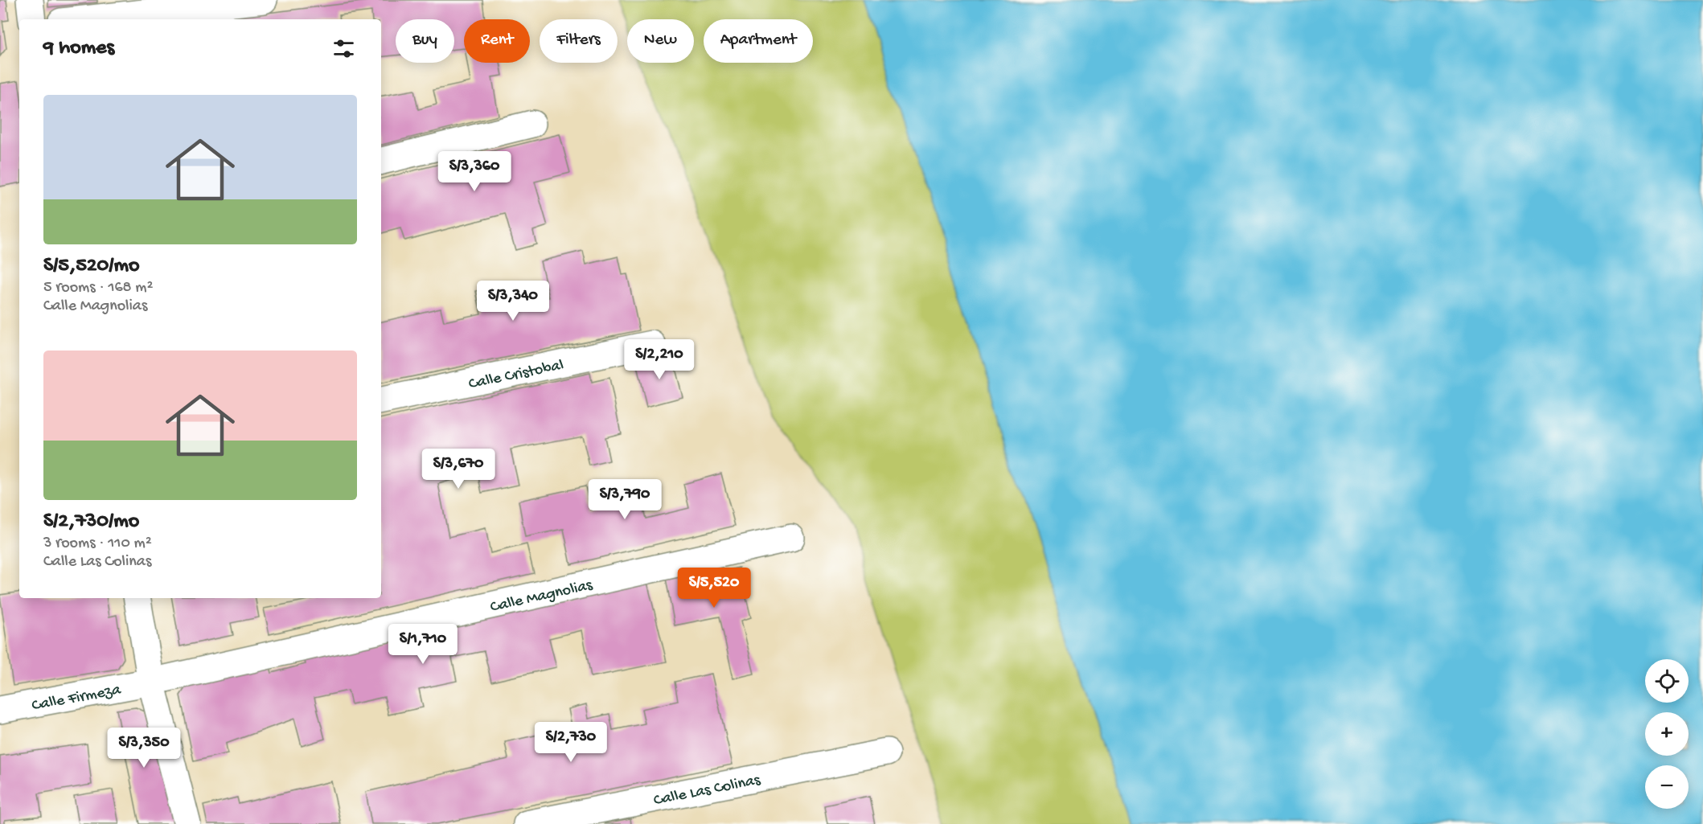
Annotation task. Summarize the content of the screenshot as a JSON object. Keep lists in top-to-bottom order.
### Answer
{
  "streets": {
    "street": [
      "Calle Cristobal",
      "Calle Magnolias",
      "Calle Firmeza",
      "Calle Las Colinas"
    ]
  },
  "crossings": [
    ["Calle Magnolias", "Calle Firmeza"]
  ],
  "page": {
    "chip": [
      "Buy",
      "Rent",
      "Filters",
      "New",
      "Apartment"
    ],
    "heading": "9 homes",
    "list": [
      {
        "name": "S/5,520/mo",
        "note": "5 rooms · 168 m² · Calle Magnolias"
      },
      {
        "name": "S/2,730/mo",
        "note": "3 rooms · 110 m² · Calle Las Colinas"
      }
    ],
    "price": [
      "S/3,360",
      "S/3,340",
      "S/2,210",
      "S/3,670",
      "S/3,790",
      "S/5,520",
      "S/1,710",
      "S/2,730",
      "S/3,350"
    ],
    "map_buttons": ["+", "−"]
  }
}
